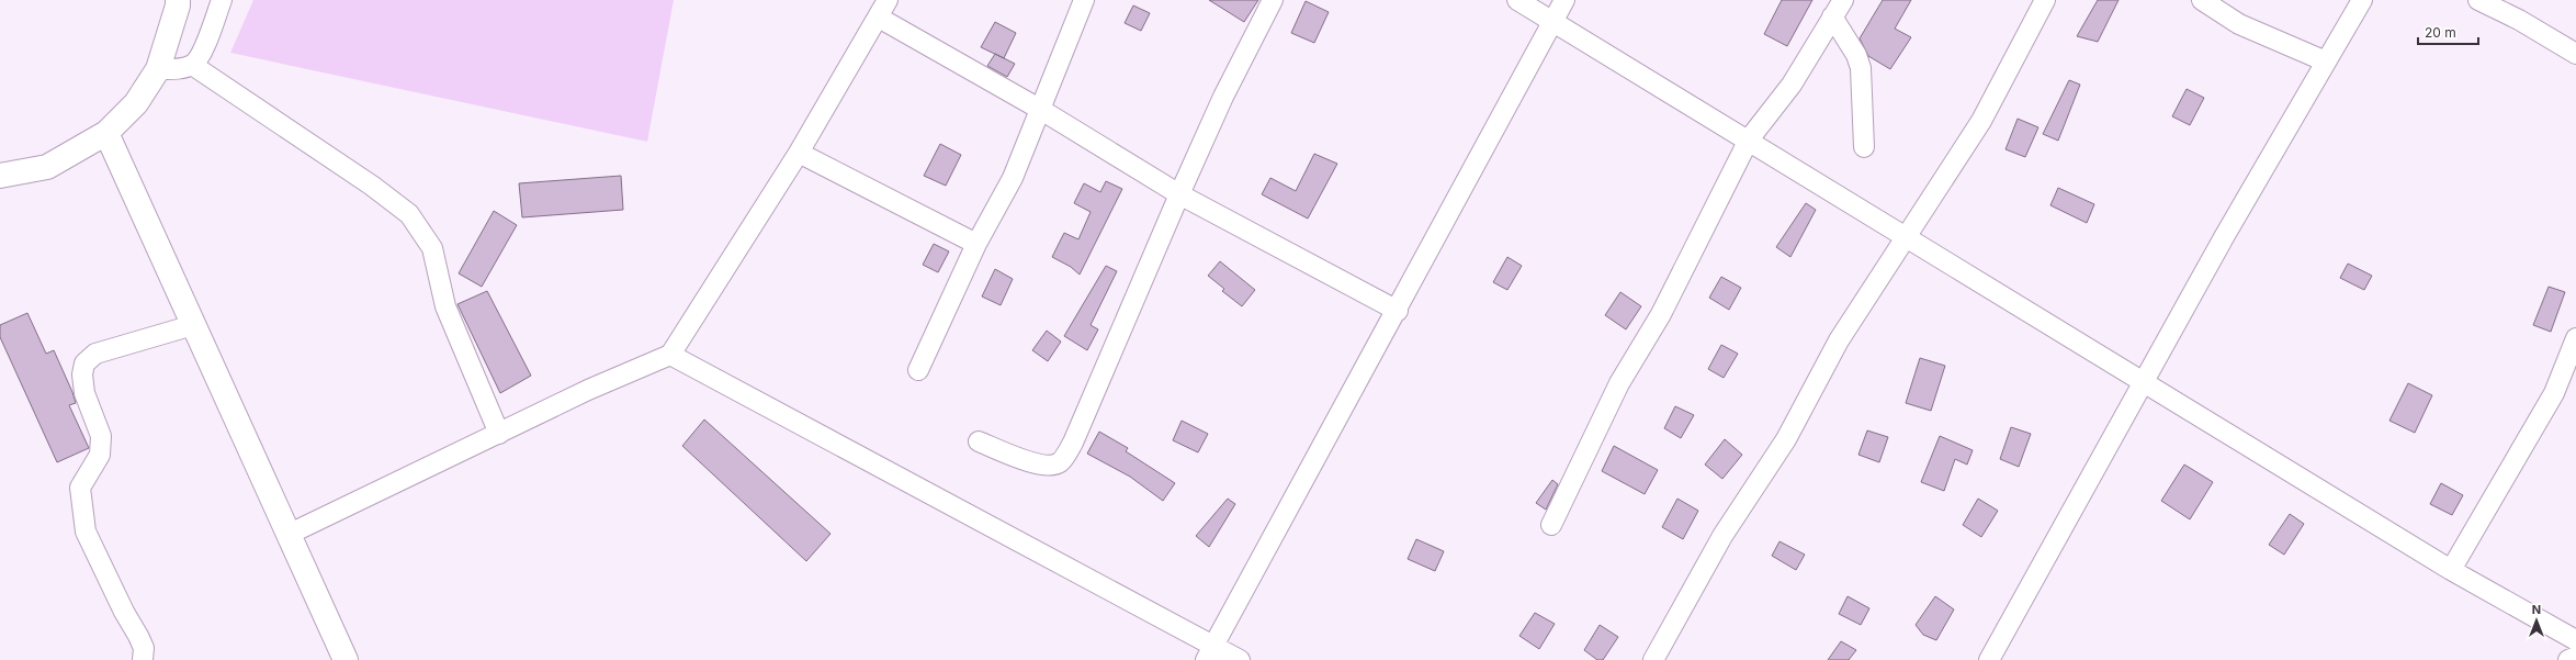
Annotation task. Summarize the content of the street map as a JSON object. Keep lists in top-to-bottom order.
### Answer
{
  "scale_bar": "20 m",
  "north": "top"
}
